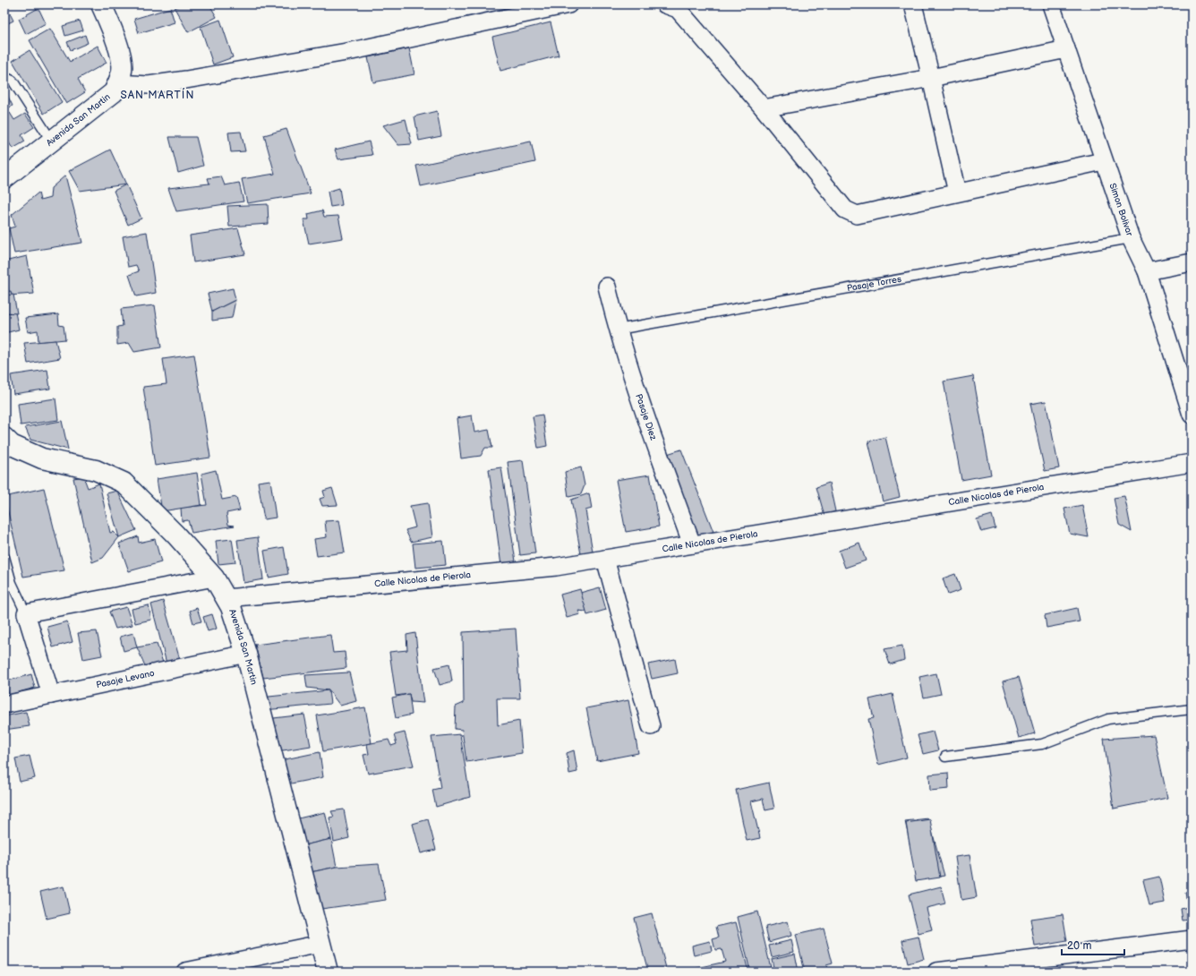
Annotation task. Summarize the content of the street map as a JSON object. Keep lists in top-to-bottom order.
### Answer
{
  "streets": {
    "street": [
      "Avenida San Martin",
      "Simon Bolivar",
      "Pasaje Diez",
      "Calle Nicolas de Pierola",
      "Pasaje Levano"
    ],
    "lane": ["Pasaje Torres"]
  },
  "crossings": [
    ["Avenida San Martin", "Calle Nicolas de Pierola"],
    ["Avenida San Martin", "Pasaje Levano"],
    ["Simon Bolivar", "Pasaje Torres"],
    ["Pasaje Torres", "Pasaje Diez"],
    ["Pasaje Diez", "Calle Nicolas de Pierola"]
  ],
  "districts": ["SAN MARTÍN"],
  "scale_bar": "20 m"
}
